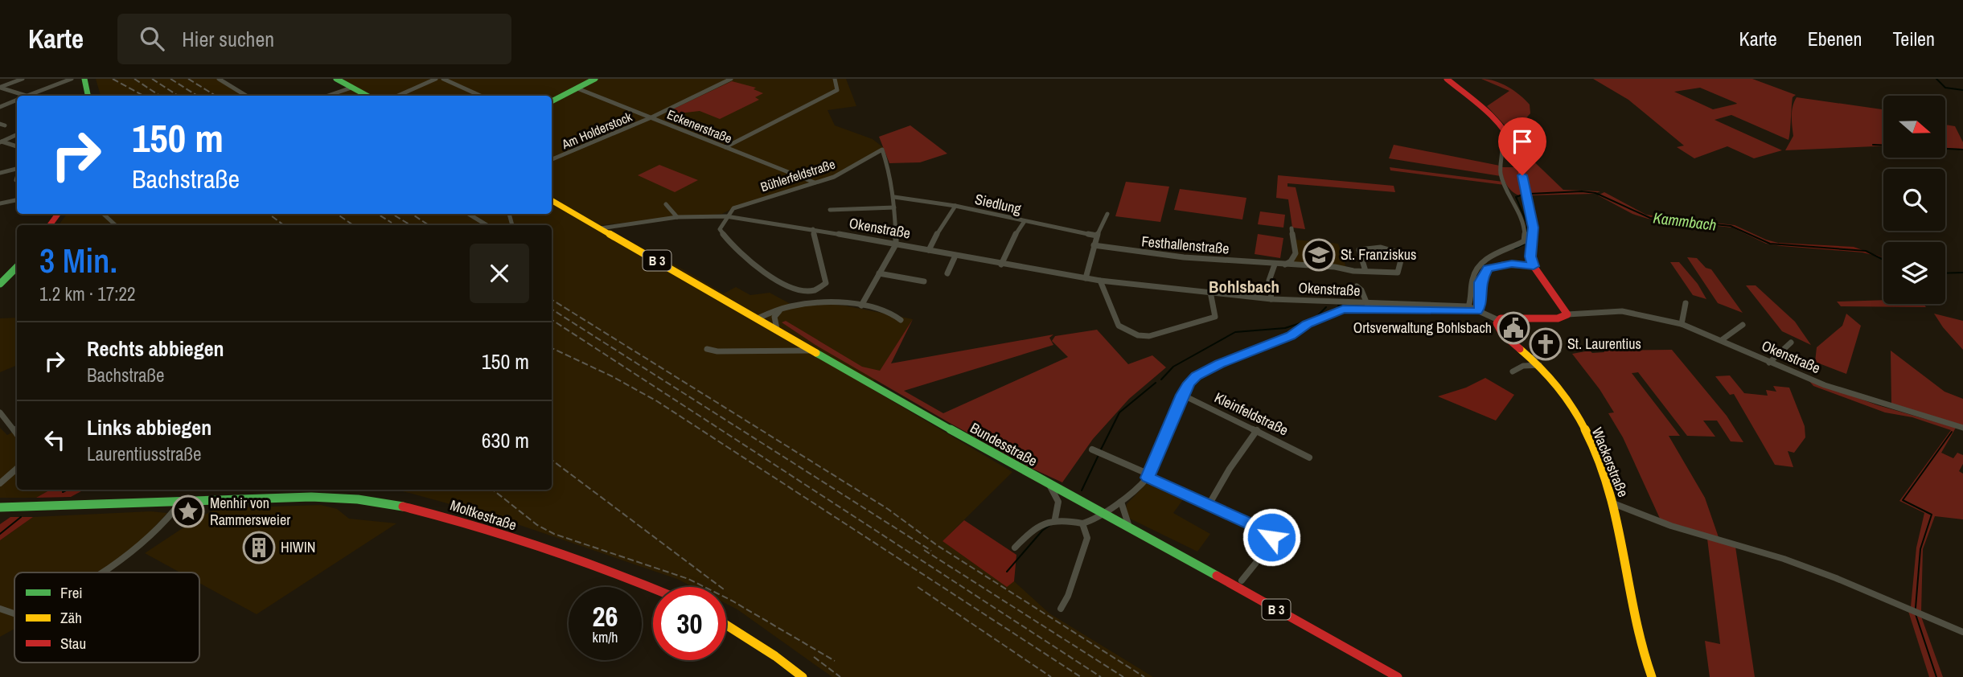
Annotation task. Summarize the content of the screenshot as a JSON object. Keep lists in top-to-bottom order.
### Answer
{
  "streets": {
    "street": [
      "Eckenerstraße",
      "Am Holderstock",
      "Bühlerfeldstraße",
      "Siedlung",
      "Okenstraße",
      "Festhallenstraße",
      "B 3",
      "Kleinfeldstraße",
      "Bundesstraße",
      "Wackerstraße",
      "Moltkestraße"
    ]
  },
  "crossings": [
    ["Eckenerstraße", "Am Holderstock"],
    ["Eckenerstraße", "Bühlerfeldstraße"],
    ["Bühlerfeldstraße", "Siedlung"],
    ["Bühlerfeldstraße", "Okenstraße"],
    ["Okenstraße", "B 3"],
    ["Okenstraße", "Bundesstraße"],
    ["Okenstraße", "Wackerstraße"],
    ["B 3", "Bundesstraße"]
  ],
  "districts": ["Bohlsbach"],
  "water": ["Kammbach"],
  "places": {
    "school or university": ["St. Franziskus"],
    "public building": ["Ortsverwaltung Bohlsbach"],
    "church": ["St. Laurentius"],
    "place": ["Menhir von Rammersweier"],
    "building": ["HIWIN"]
  },
  "legend": ["Frei", "Zäh", "Stau"],
  "north": "right",
  "page": {
    "header": "Karte",
    "search": "Hier suchen",
    "nav": ["Karte", "Ebenen", "Teilen"],
    "turn": ["150 m", "Bachstraße"],
    "heading": ["3 Min.", "1.2 km · 17:22"],
    "list": [
      {
        "name": "Rechts abbiegen",
        "note": "Bachstraße",
        "value": "150 m"
      },
      {
        "name": "Links abbiegen",
        "note": "Laurentiusstraße",
        "value": "630 m"
      }
    ],
    "speed": "26 km/h",
    "limit": "30"
  }
}
